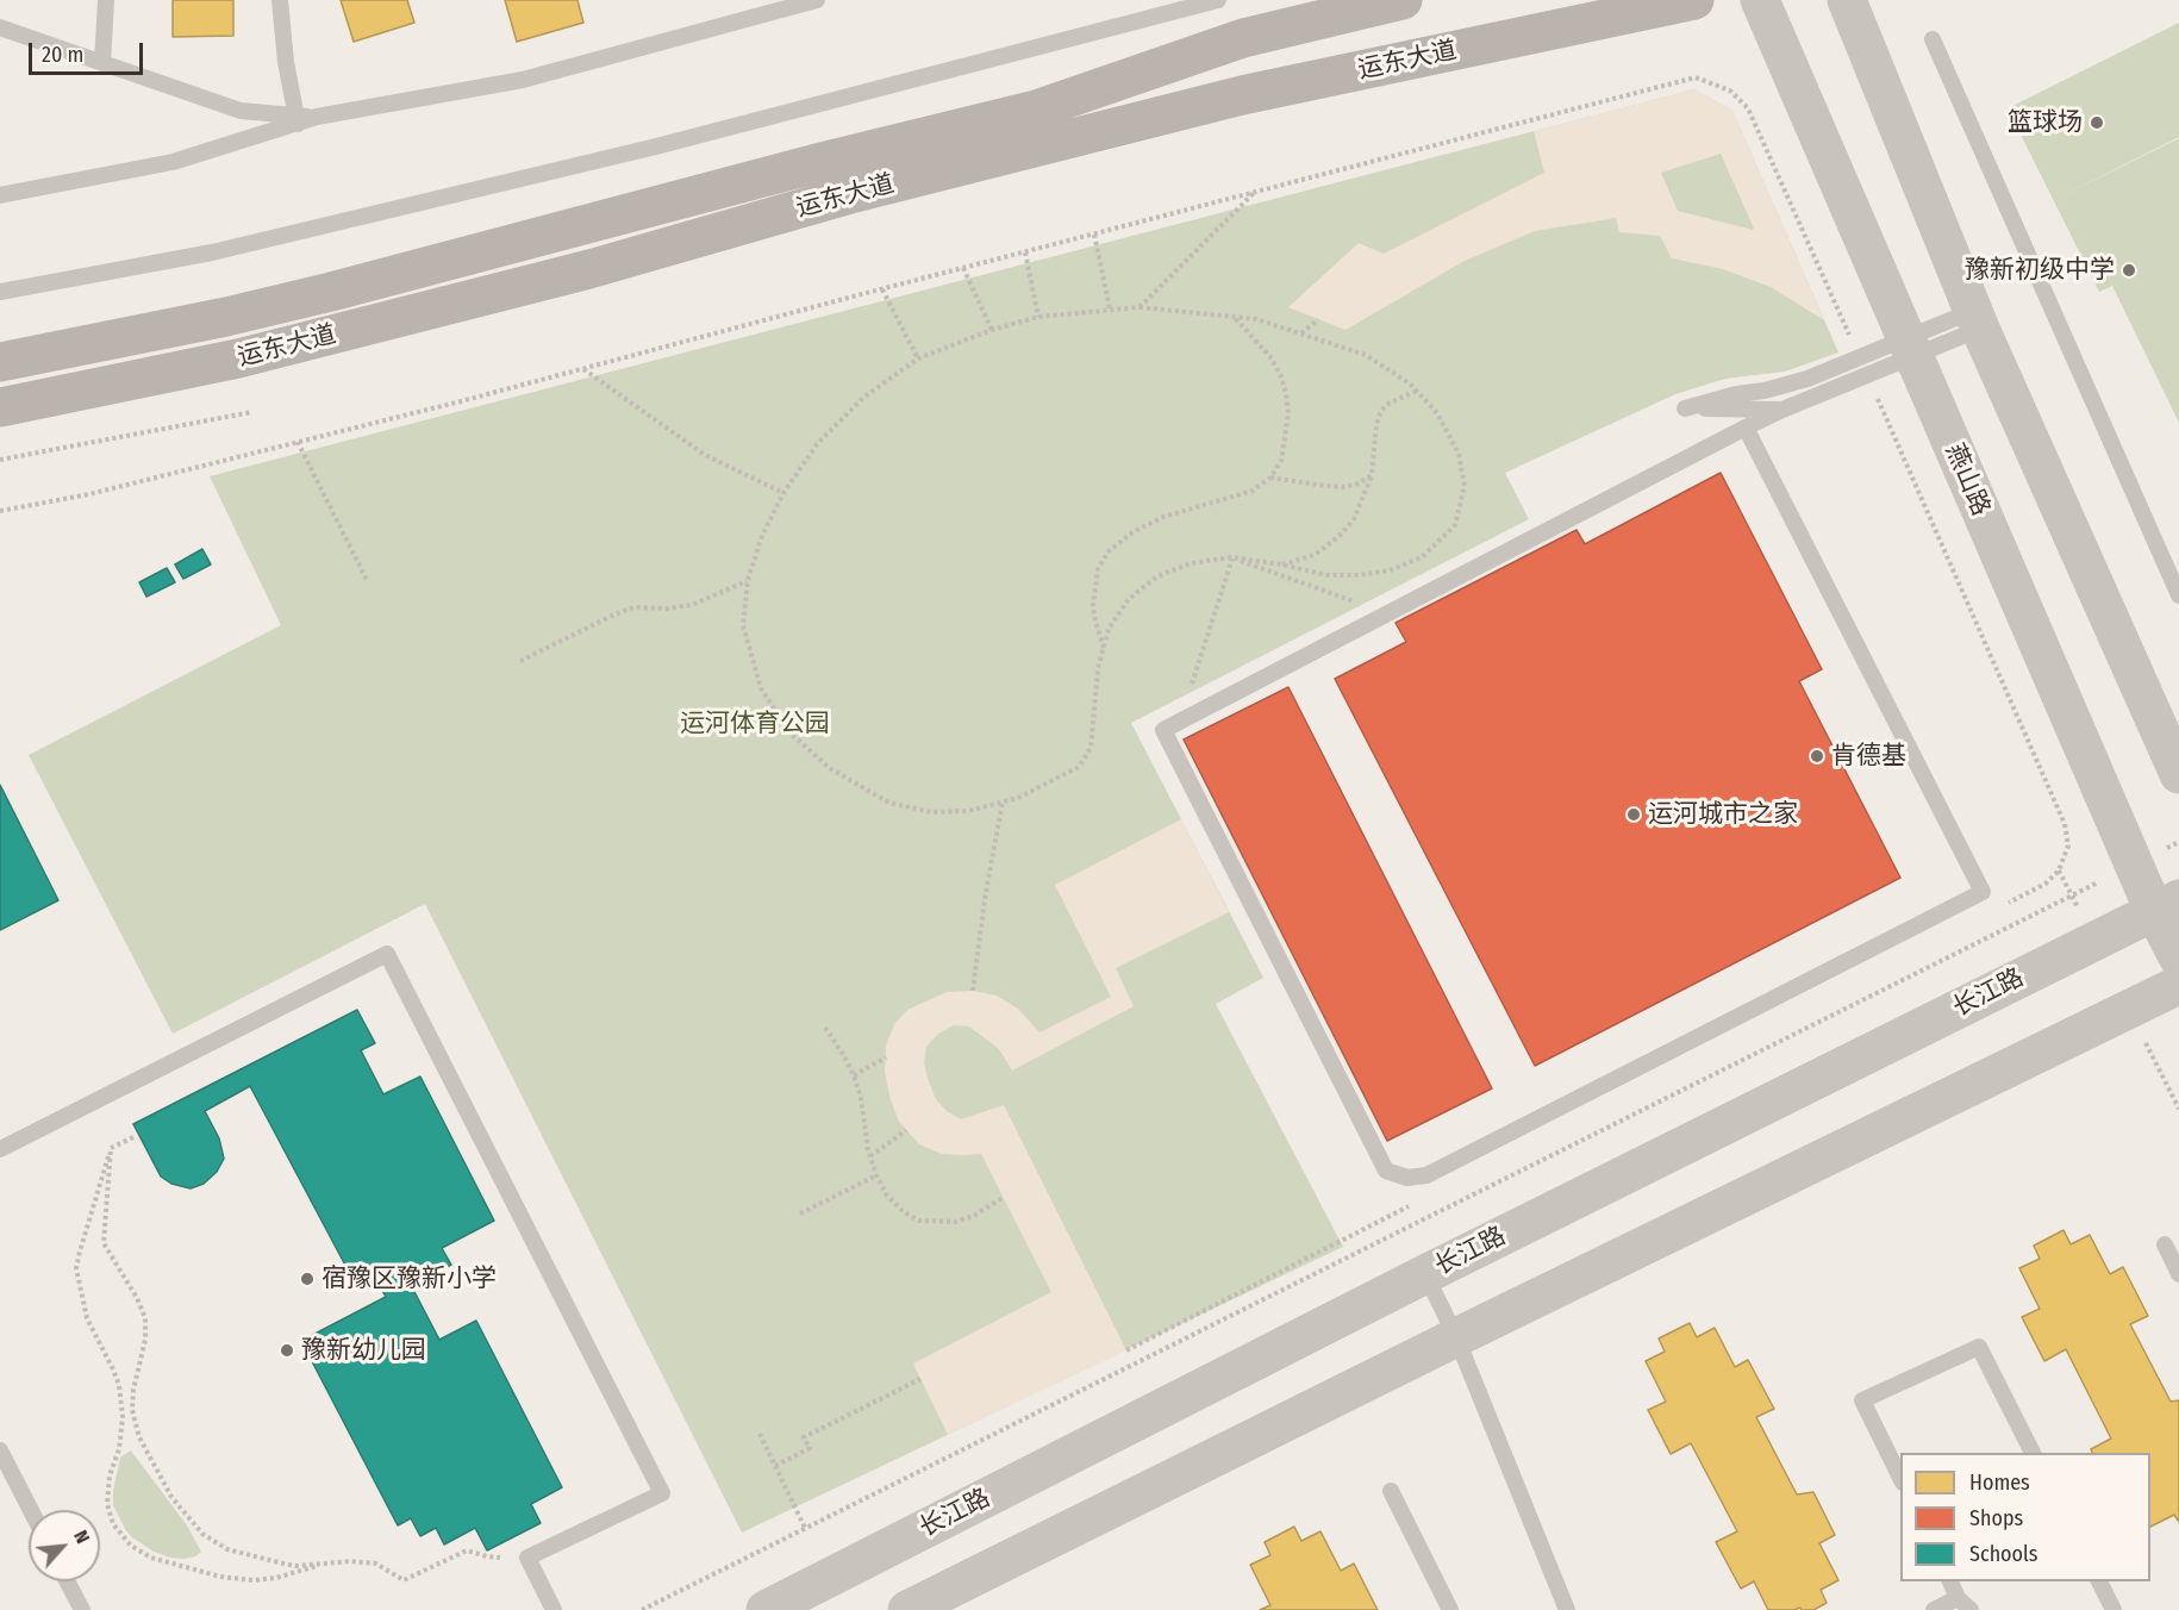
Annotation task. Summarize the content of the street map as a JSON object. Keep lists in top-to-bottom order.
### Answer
{
  "streets": {
    "main road": ["运东大道"],
    "street": ["燕山路", "长江路"]
  },
  "crossings": [
    ["燕山路", "长江路"]
  ],
  "parks": ["运河体育公园"],
  "places": [
    "篮球场",
    "豫新初级中学",
    "肯德基",
    "运河城市之家",
    "宿豫区豫新小学",
    "豫新幼儿园"
  ],
  "legend": ["Homes", "Shops", "Schools"],
  "scale_bar": "20 m",
  "north": "top right"
}
